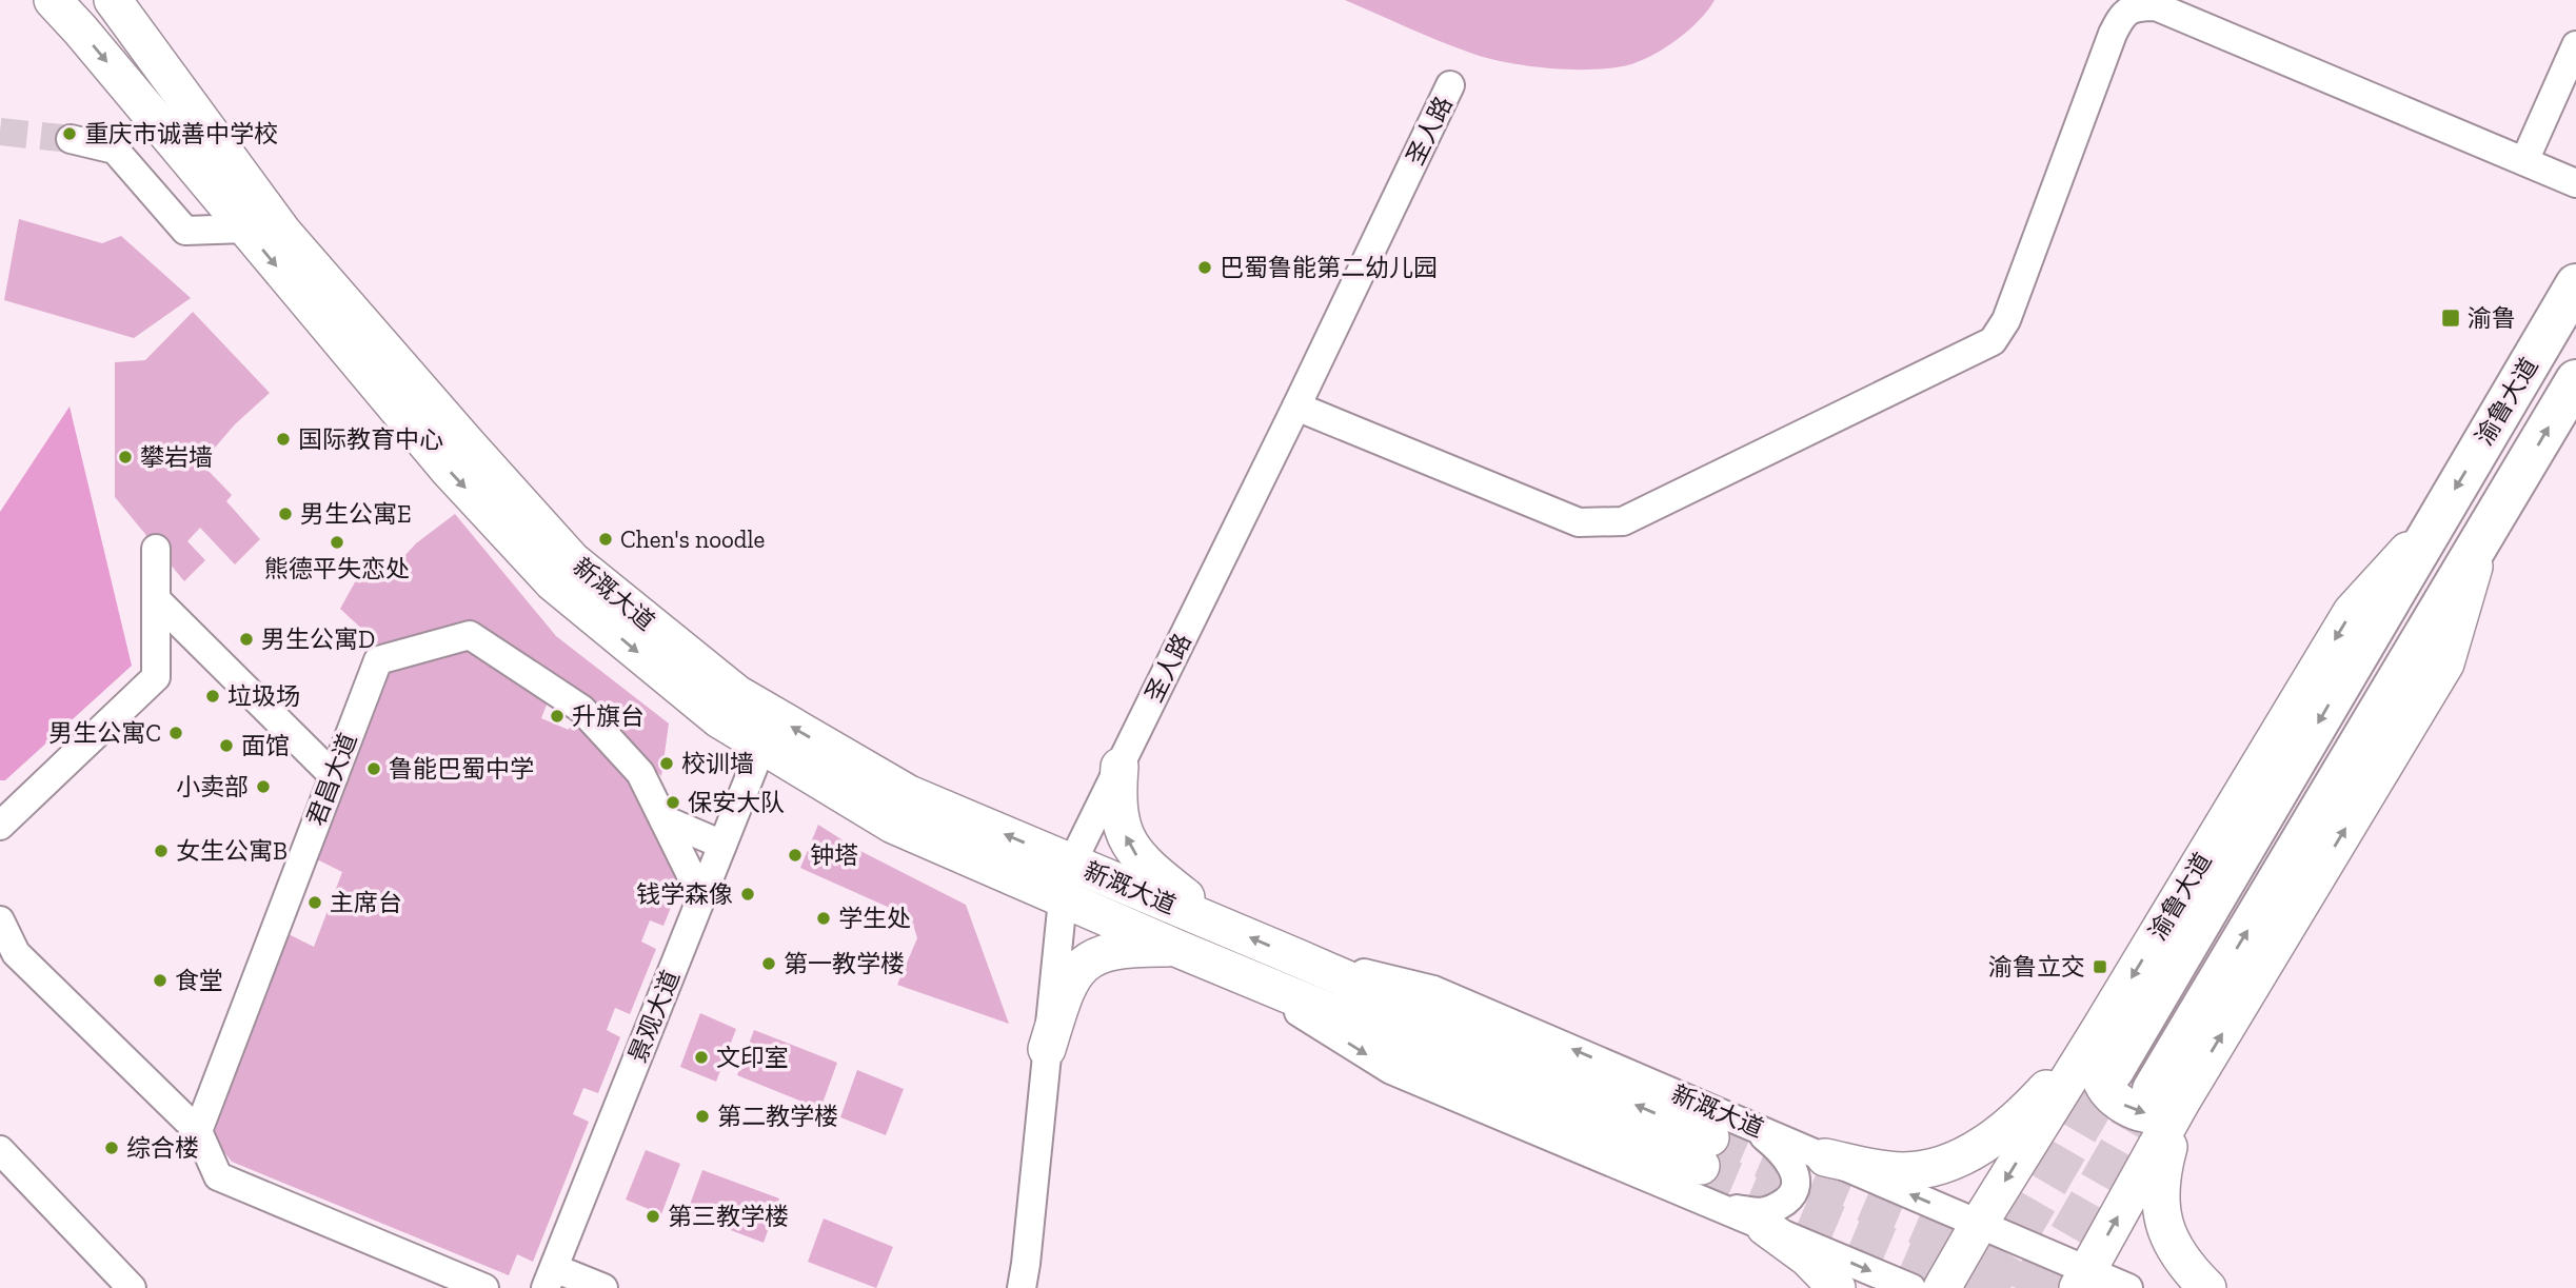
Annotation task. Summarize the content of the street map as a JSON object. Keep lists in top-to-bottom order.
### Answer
{
  "streets": {
    "highway": ["渝鲁大道"],
    "main road": ["新溉大道"],
    "street": ["圣人路", "君昌大道", "景观大道"]
  },
  "crossings": [
    ["圣人路", "新溉大道"],
    ["渝鲁大道", "新溉大道"],
    ["新溉大道", "景观大道"],
    ["君昌大道", "景观大道"]
  ],
  "places": {
    "other": [
      "重庆市诚善中学校",
      "巴蜀鲁能第二幼儿园",
      "国际教育中心",
      "攀岩墙",
      "男生公寓E",
      "Chen's noodle",
      "熊德平失恋处",
      "男生公寓D",
      "垃圾场",
      "升旗台",
      "男生公寓C",
      "面馆",
      "校训墙",
      "鲁能巴蜀中学",
      "小卖部",
      "保安大队",
      "女生公寓B",
      "钟塔",
      "钱学森像",
      "主席台",
      "学生处",
      "第一教学楼",
      "食堂",
      "文印室",
      "第二教学楼",
      "综合楼",
      "第三教学楼"
    ],
    "transit": ["渝鲁", "渝鲁立交"]
  }
}
